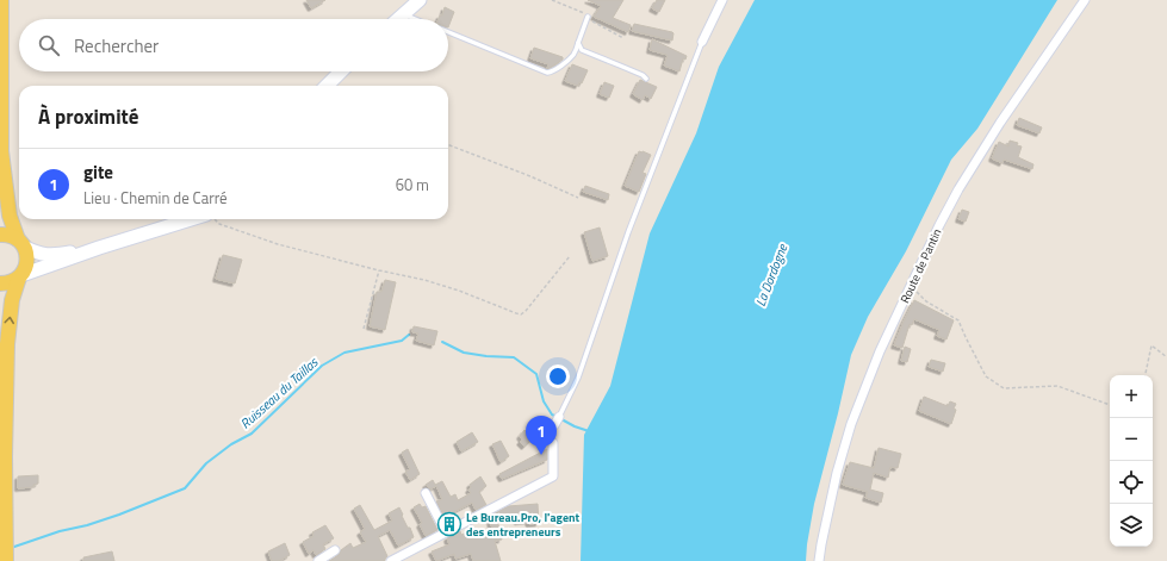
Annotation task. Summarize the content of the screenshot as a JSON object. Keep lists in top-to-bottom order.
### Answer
{
  "streets": {
    "street": ["Route de Pantin"]
  },
  "water": ["La Dordogne", "Ruisseau du Taillas"],
  "places": {
    "building": ["Le Bureau.Pro, l'agent des entrepreneurs"]
  },
  "page": {
    "search": "Rechercher",
    "heading": "À proximité",
    "list": [
      {
        "mark": "1",
        "name": "gite",
        "note": "Lieu · Chemin de Carré",
        "value": "60 m"
      }
    ],
    "map_buttons": ["+", "−"],
    "pins": "1"
  }
}
